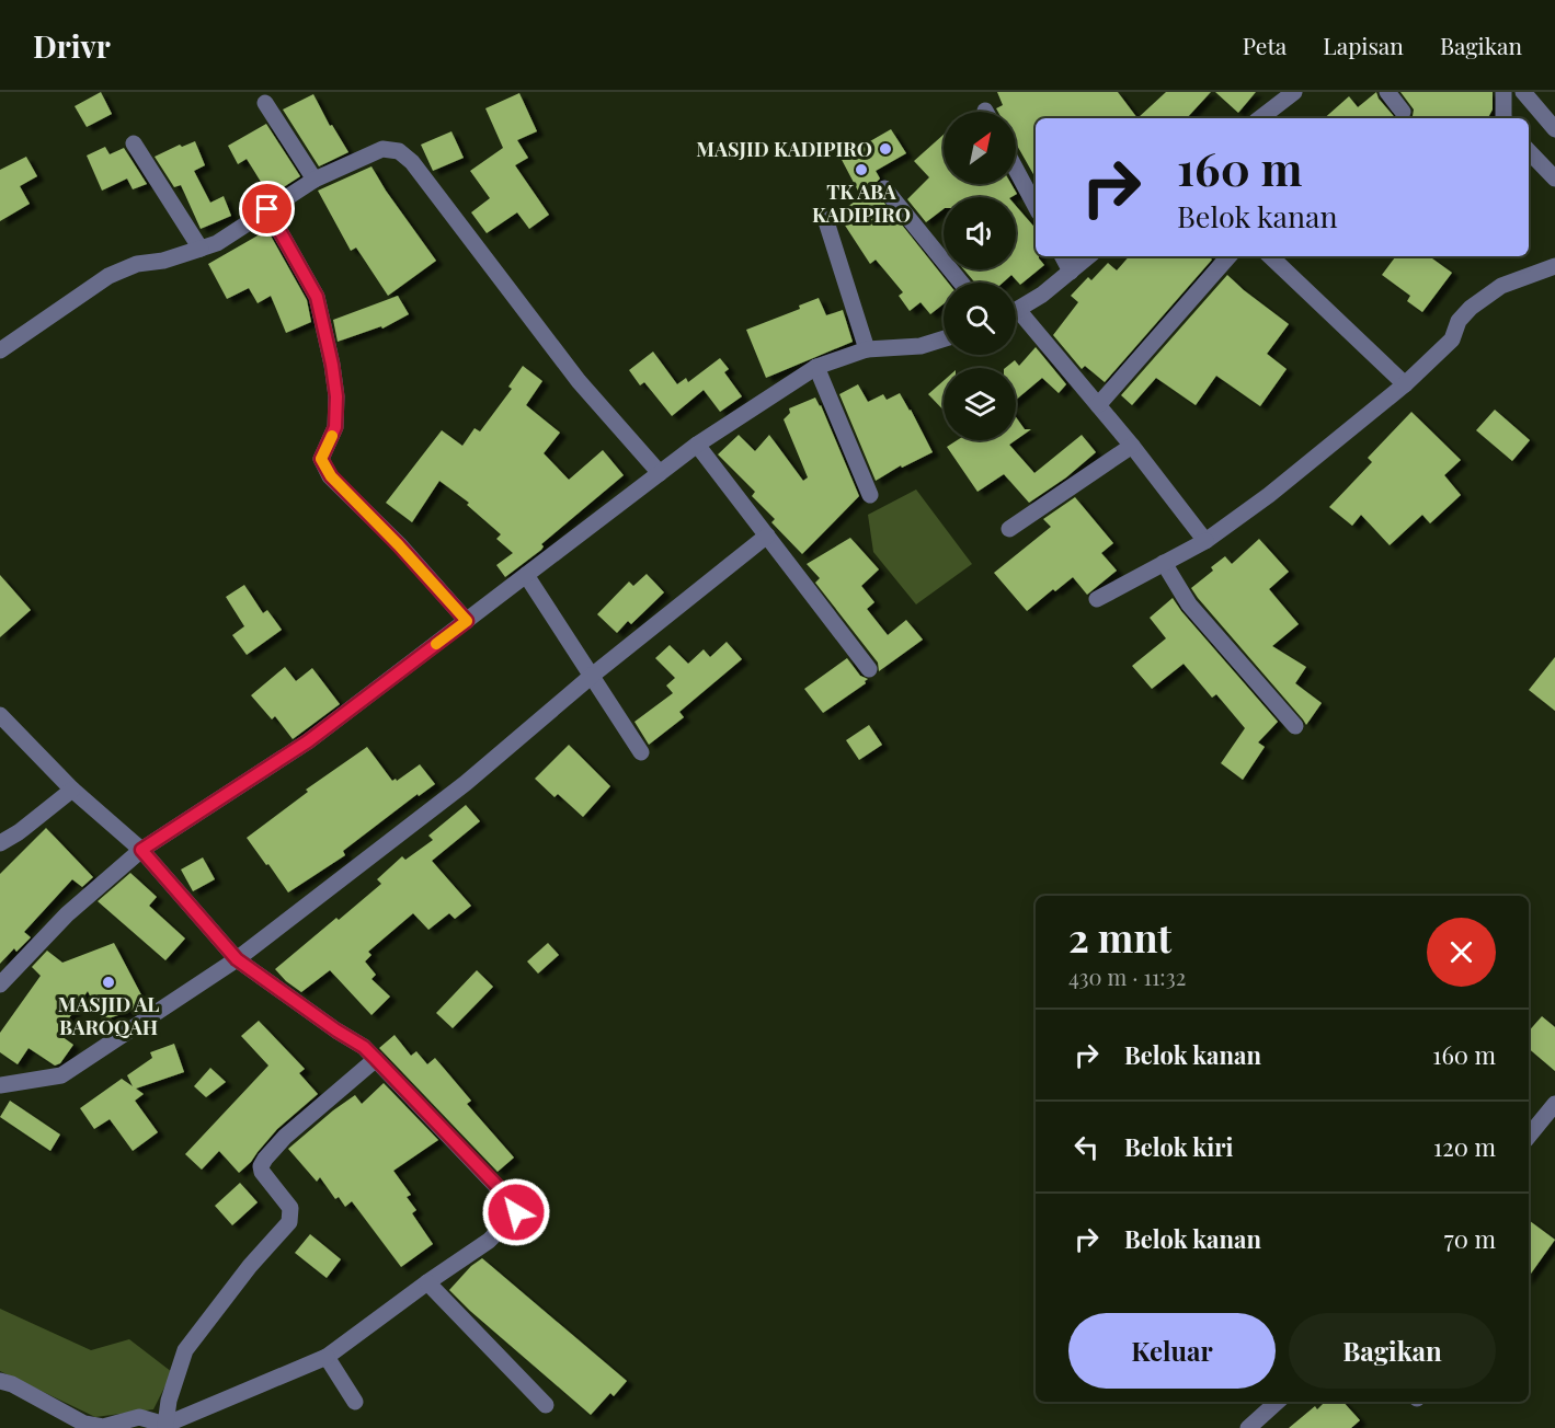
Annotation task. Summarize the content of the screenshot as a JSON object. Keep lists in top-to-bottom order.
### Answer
{
  "places": ["MASJID KADIPIRO", "TK ABA KADIPIRO", "MASJID AL BAROQAH"],
  "north": "top right",
  "page": {
    "header": "Drivr",
    "nav": ["Peta", "Lapisan", "Bagikan"],
    "turn": ["160 m", "Belok kanan"],
    "heading": ["2 mnt", "430 m · 11:32"],
    "list": [
      {
        "name": "Belok kanan",
        "value": "160 m"
      },
      {
        "name": "Belok kiri",
        "value": "120 m"
      },
      {
        "name": "Belok kanan",
        "value": "70 m"
      }
    ],
    "buttons": ["Keluar", "Bagikan"]
  }
}
